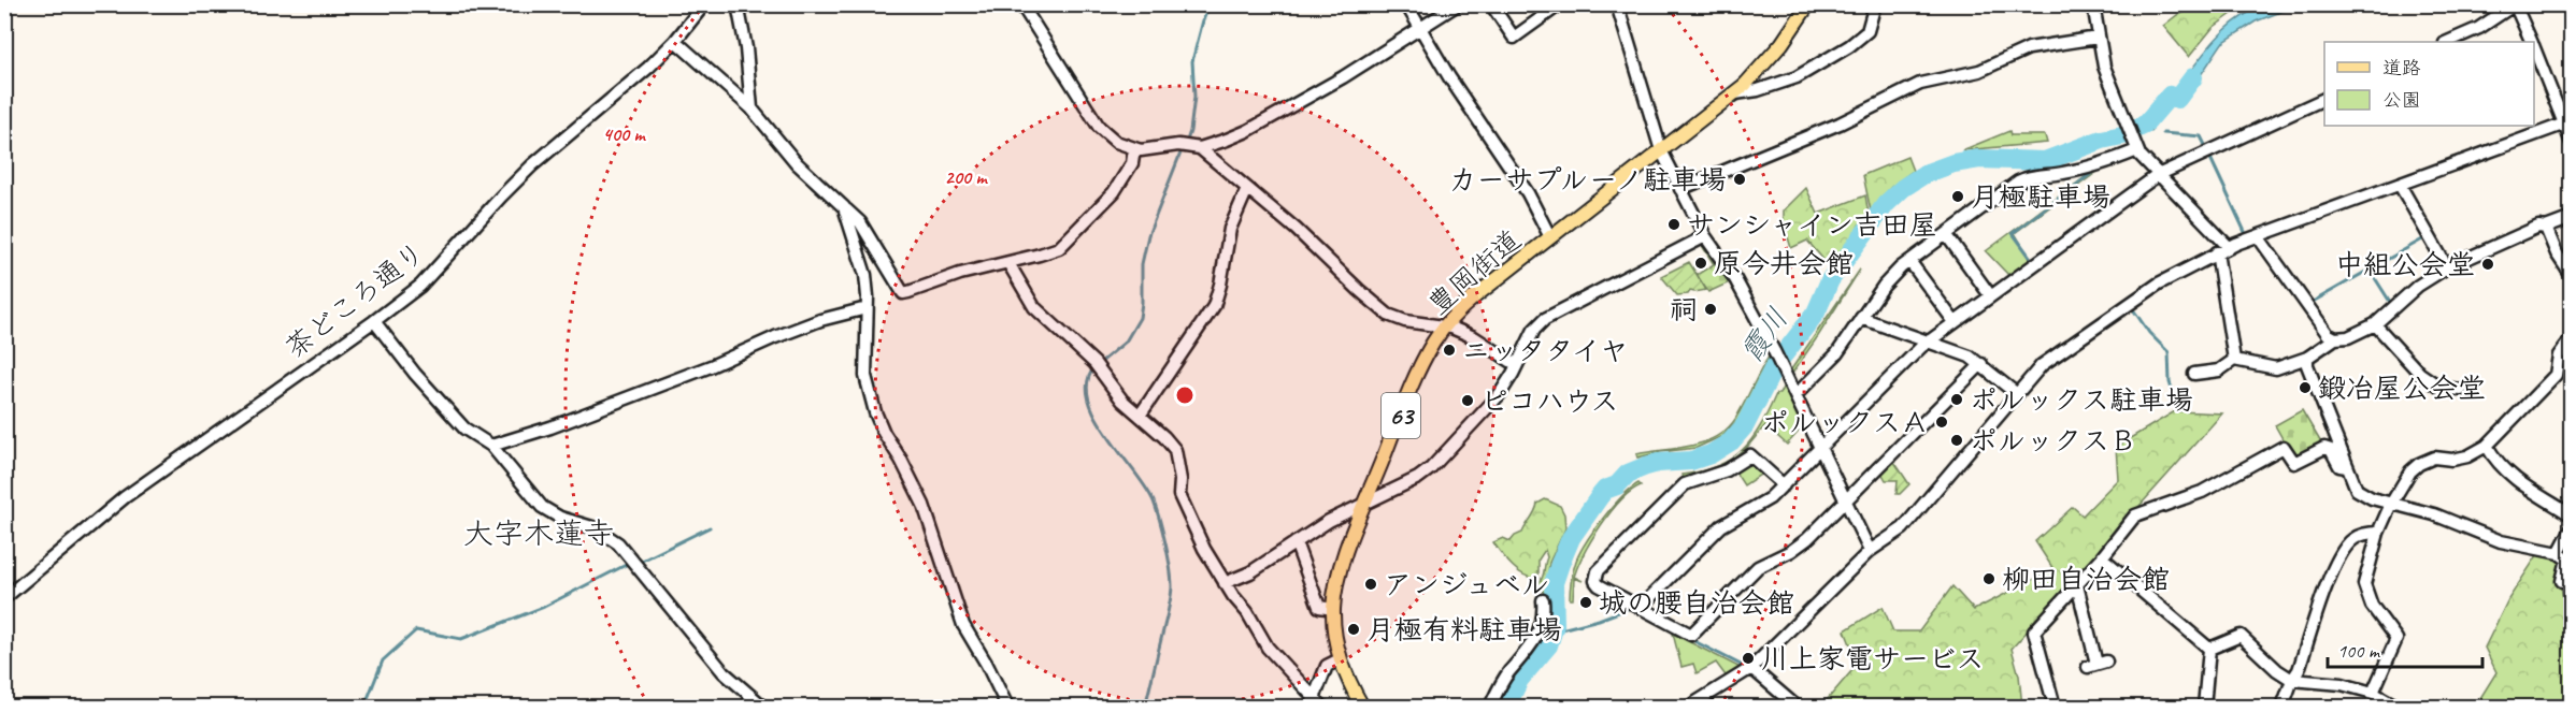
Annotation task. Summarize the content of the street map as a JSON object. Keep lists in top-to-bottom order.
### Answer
{
  "streets": {
    "main road": ["豊岡街道", "63"],
    "street": ["茶どころ通り"]
  },
  "districts": ["大字木蓮寺"],
  "water": ["霞川"],
  "places": [
    "カーサプルーノ駐車場",
    "月極駐車場",
    "サンシャイン吉田屋",
    "原今井会館",
    "中組公会堂",
    "祠",
    "ニッタタイヤ",
    "鍛冶屋公会堂",
    "ポルックス駐車場",
    "ピコハウス",
    "ポルックスＡ",
    "ポルックスＢ",
    "柳田自治会館",
    "アンジュベル",
    "城の腰自治会館",
    "月極有料駐車場",
    "川上家電サービス"
  ],
  "legend": ["道路", "公園"],
  "scale_bar": "100 m",
  "rings": ["400 m", "200 m"]
}
